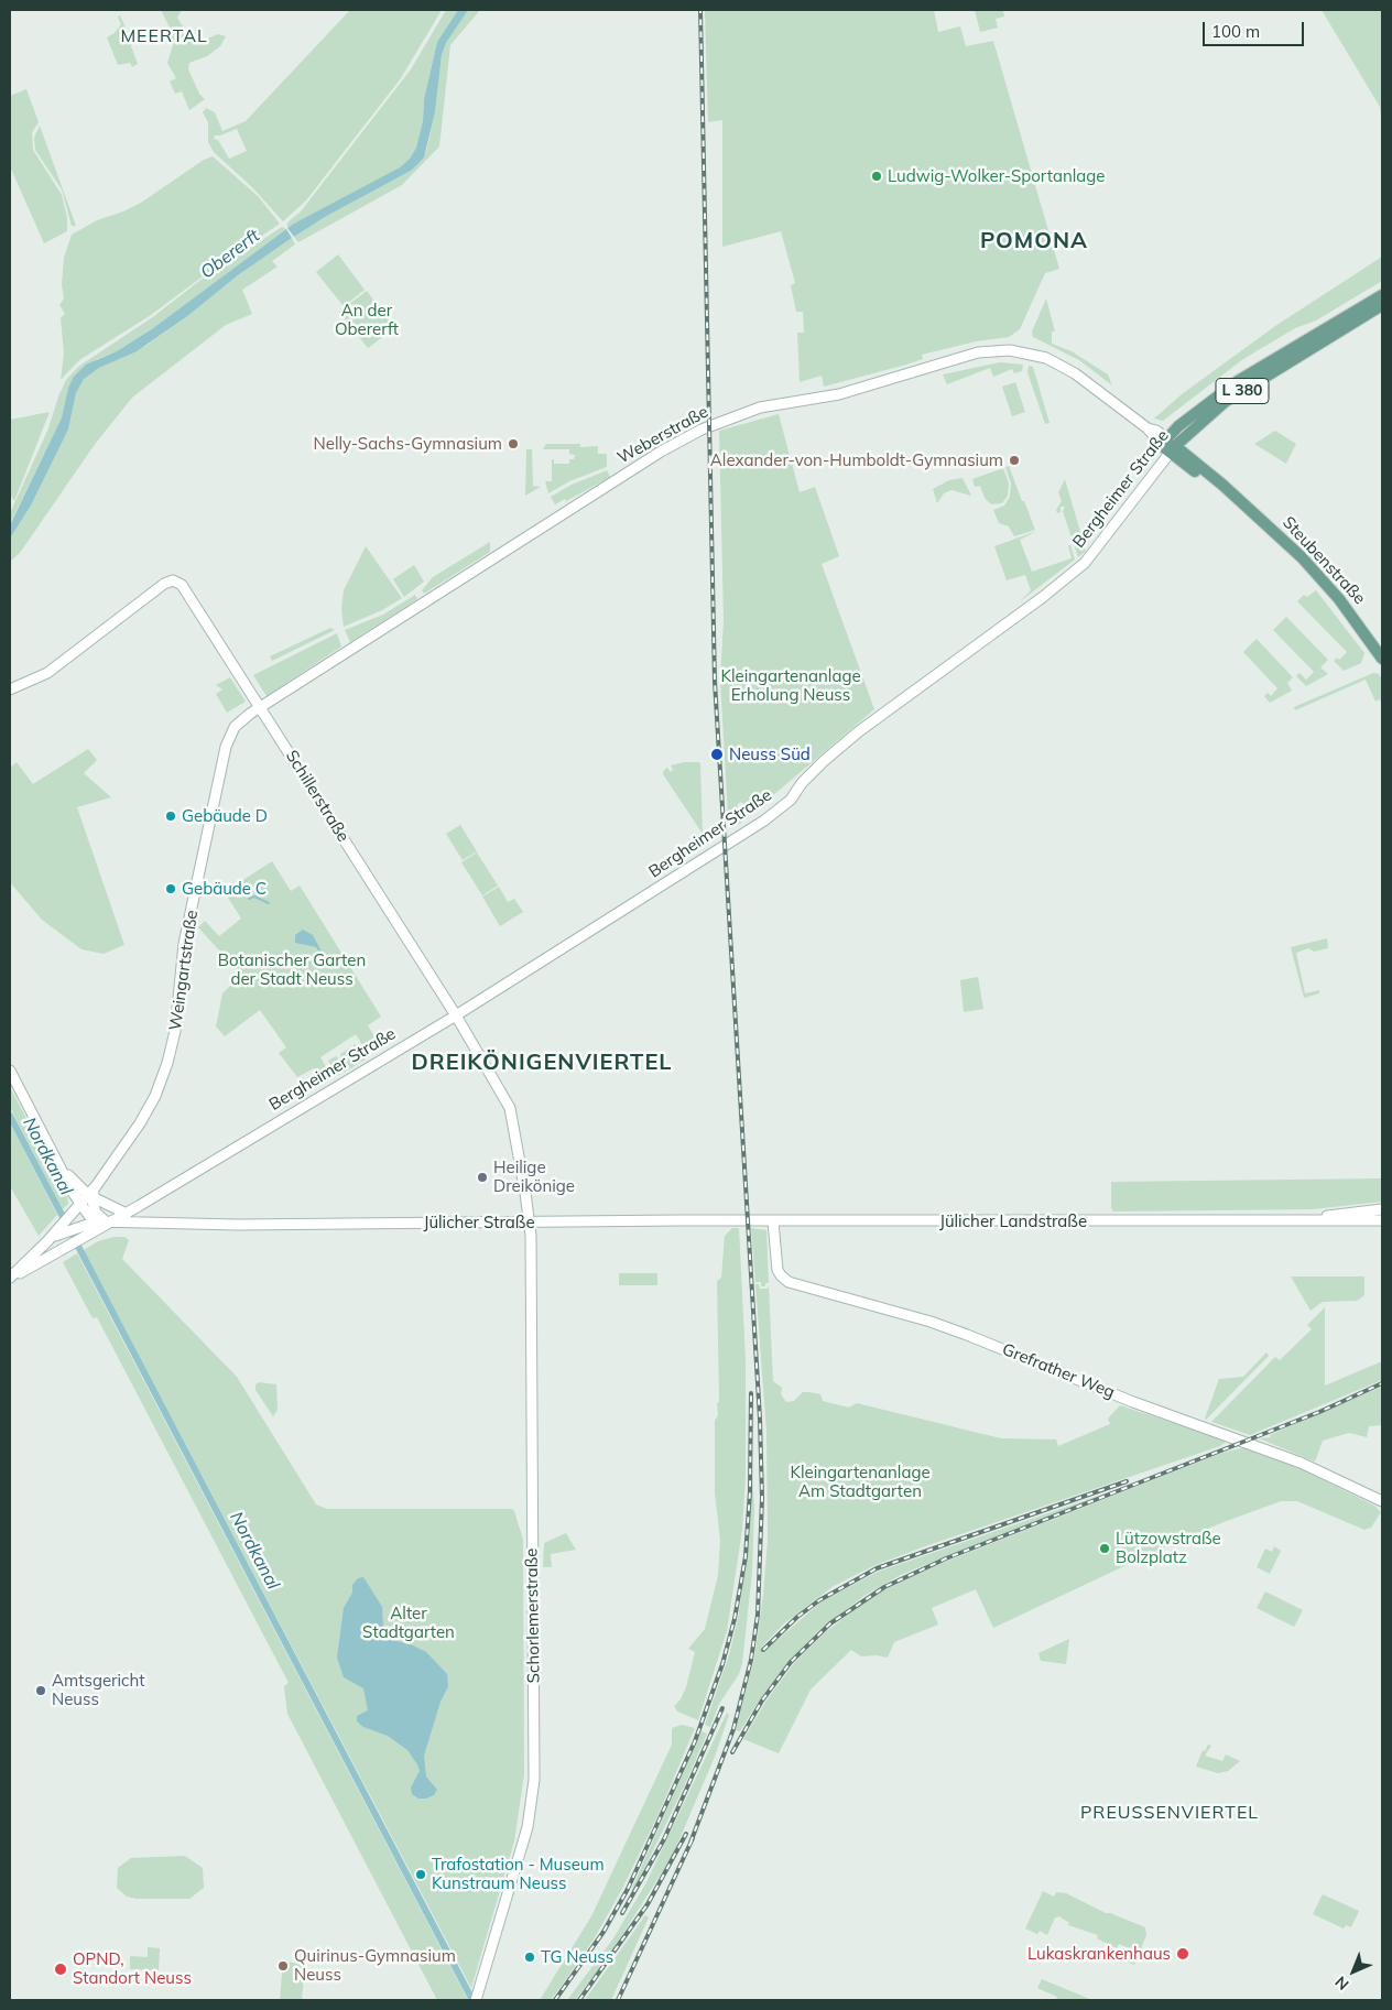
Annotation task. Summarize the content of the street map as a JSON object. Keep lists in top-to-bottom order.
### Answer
{
  "streets": {
    "main road": [
      "L 380",
      "Weberstraße",
      "Bergheimer Straße",
      "Steubenstraße",
      "Schillerstraße",
      "Weingartstraße",
      "Jülicher Landstraße",
      "Jülicher Straße",
      "Grefrather Weg",
      "Schorlemerstraße"
    ]
  },
  "crossings": [
    ["L 380", "Bergheimer Straße"],
    ["L 380", "Weingartstraße"],
    ["L 380", "Jülicher Straße"],
    ["Weberstraße", "Bergheimer Straße"],
    ["Weberstraße", "Steubenstraße"],
    ["Weberstraße", "Schillerstraße"],
    ["Weberstraße", "Weingartstraße"],
    ["Bergheimer Straße", "Steubenstraße"],
    ["Bergheimer Straße", "Schillerstraße"],
    ["Schillerstraße", "Weingartstraße"],
    ["Schillerstraße", "Jülicher Straße"],
    ["Schillerstraße", "Schorlemerstraße"],
    ["Weingartstraße", "Jülicher Straße"],
    ["Jülicher Landstraße", "Jülicher Straße"],
    ["Jülicher Landstraße", "Grefrather Weg"],
    ["Jülicher Straße", "Schorlemerstraße"]
  ],
  "districts": [
    "MEERTAL",
    "POMONA",
    "DREIKÖNIGENVIERTEL",
    "PREUSSENVIERTEL"
  ],
  "water": ["Obererft", "Nordkanal"],
  "parks": [
    "An der Obererft",
    "Kleingartenanlage Erholung Neuss",
    "Botanischer Garten der Stadt Neuss",
    "Kleingartenanlage Am Stadtgarten",
    "Alter Stadtgarten"
  ],
  "places": [
    "Ludwig-Wolker-Sportanlage",
    "Nelly-Sachs-Gymnasium",
    "Alexander-von-Humboldt-Gymnasium",
    "Neuss Süd",
    "Gebäude D",
    "Gebäude C",
    "Heilige Dreikönige",
    "Lützowstraße Bolzplatz",
    "Amtsgericht Neuss",
    "Trafostation - Museum Kunstraum Neuss",
    "Lukaskrankenhaus",
    "TG Neuss",
    "Quirinus-Gymnasium Neuss",
    "OPND, Standort Neuss"
  ],
  "scale_bar": "100 m",
  "north": "bottom left"
}
